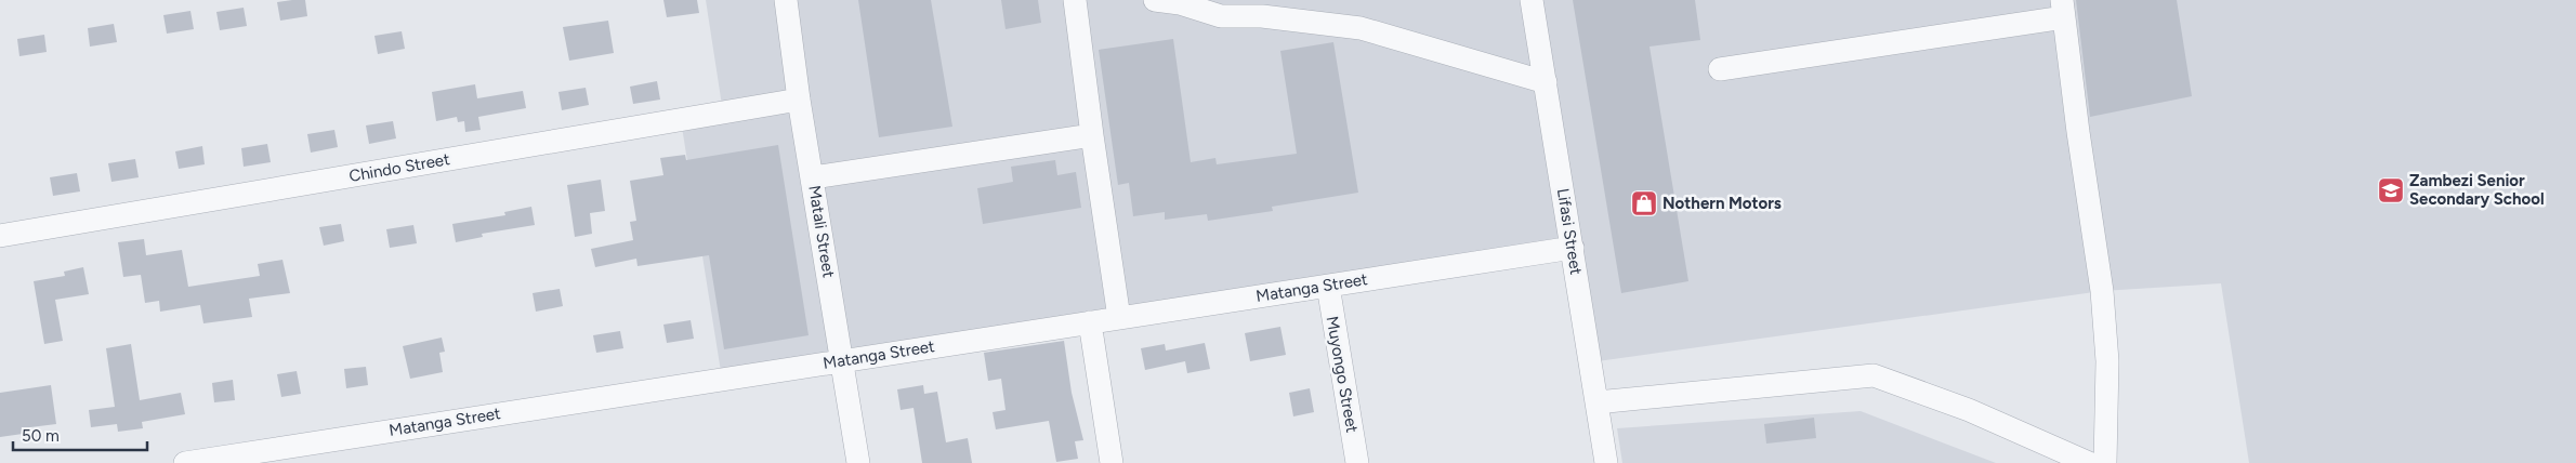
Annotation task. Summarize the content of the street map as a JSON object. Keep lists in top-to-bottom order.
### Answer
{
  "streets": {
    "street": [
      "Chindo Street",
      "Matali Street",
      "Lifasi Street",
      "Matanga Street",
      "Muyongo Street"
    ]
  },
  "crossings": [
    ["Chindo Street", "Matali Street"],
    ["Matali Street", "Matanga Street"],
    ["Lifasi Street", "Matanga Street"],
    ["Matanga Street", "Muyongo Street"]
  ],
  "places": {
    "school or university": ["Zambezi Senior Secondary School"],
    "shop": ["Nothern Motors"]
  },
  "scale_bar": "50 m"
}
